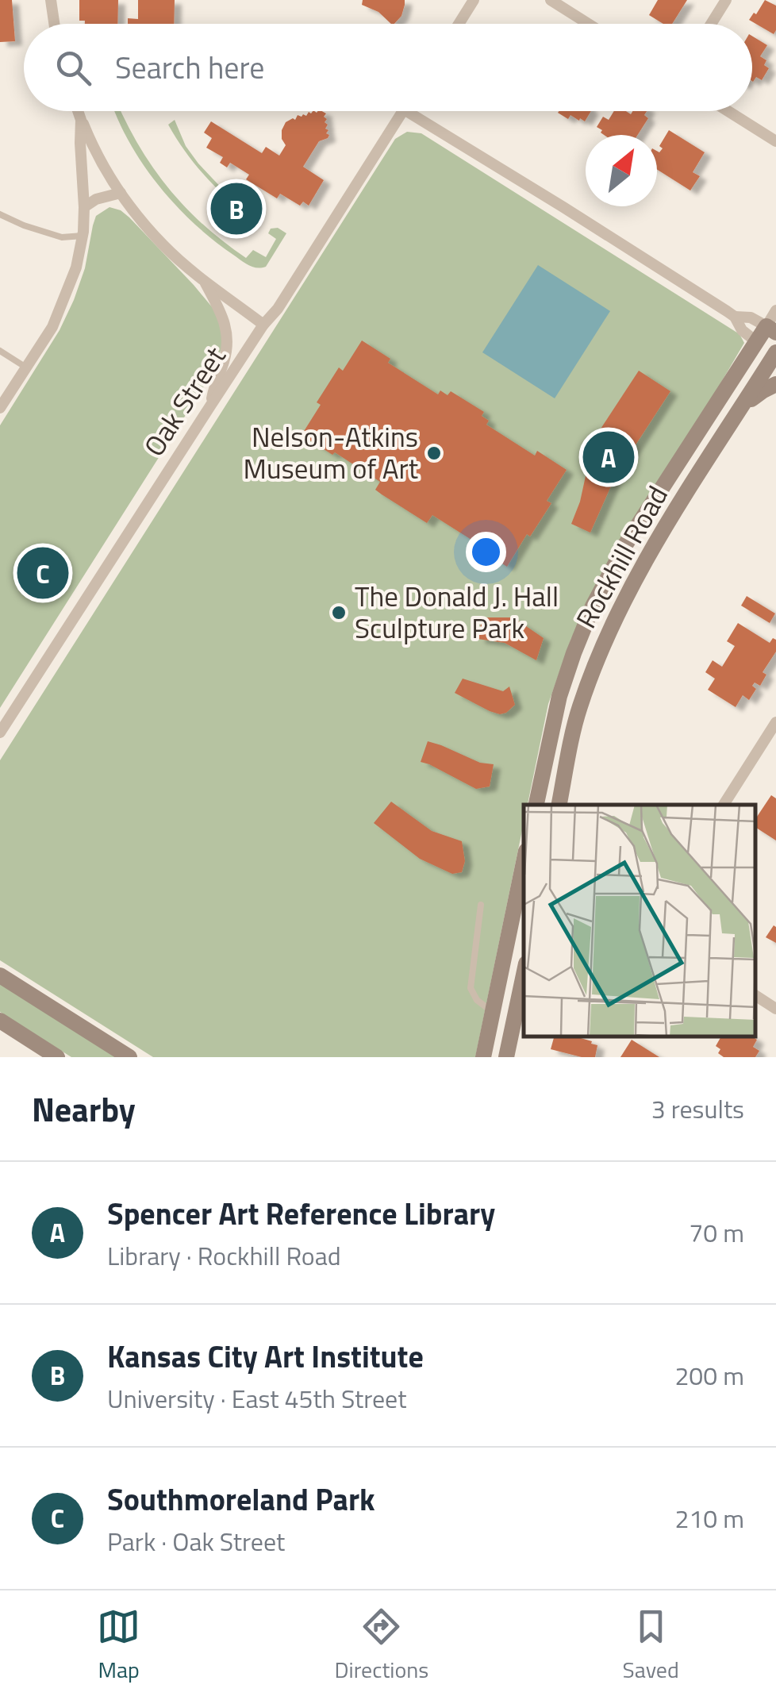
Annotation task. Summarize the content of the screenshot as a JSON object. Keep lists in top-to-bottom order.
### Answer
{
  "streets": {
    "main road": ["Rockhill Road"],
    "street": ["Oak Street"]
  },
  "places": ["Nelson-Atkins Museum of Art", "The Donald J. Hall Sculpture Park"],
  "north": "top right",
  "page": {
    "search": "Search here",
    "pins": ["B", "A", "C"],
    "heading": ["Nearby", "3 results"],
    "list": [
      {
        "mark": "A",
        "name": "Spencer Art Reference Library",
        "note": "Library · Rockhill Road",
        "value": "70 m"
      },
      {
        "mark": "B",
        "name": "Kansas City Art Institute",
        "note": "University · East 45th Street",
        "value": "200 m"
      },
      {
        "mark": "C",
        "name": "Southmoreland Park",
        "note": "Park · Oak Street",
        "value": "210 m"
      }
    ],
    "nav": ["Map", "Directions", "Saved"]
  }
}
